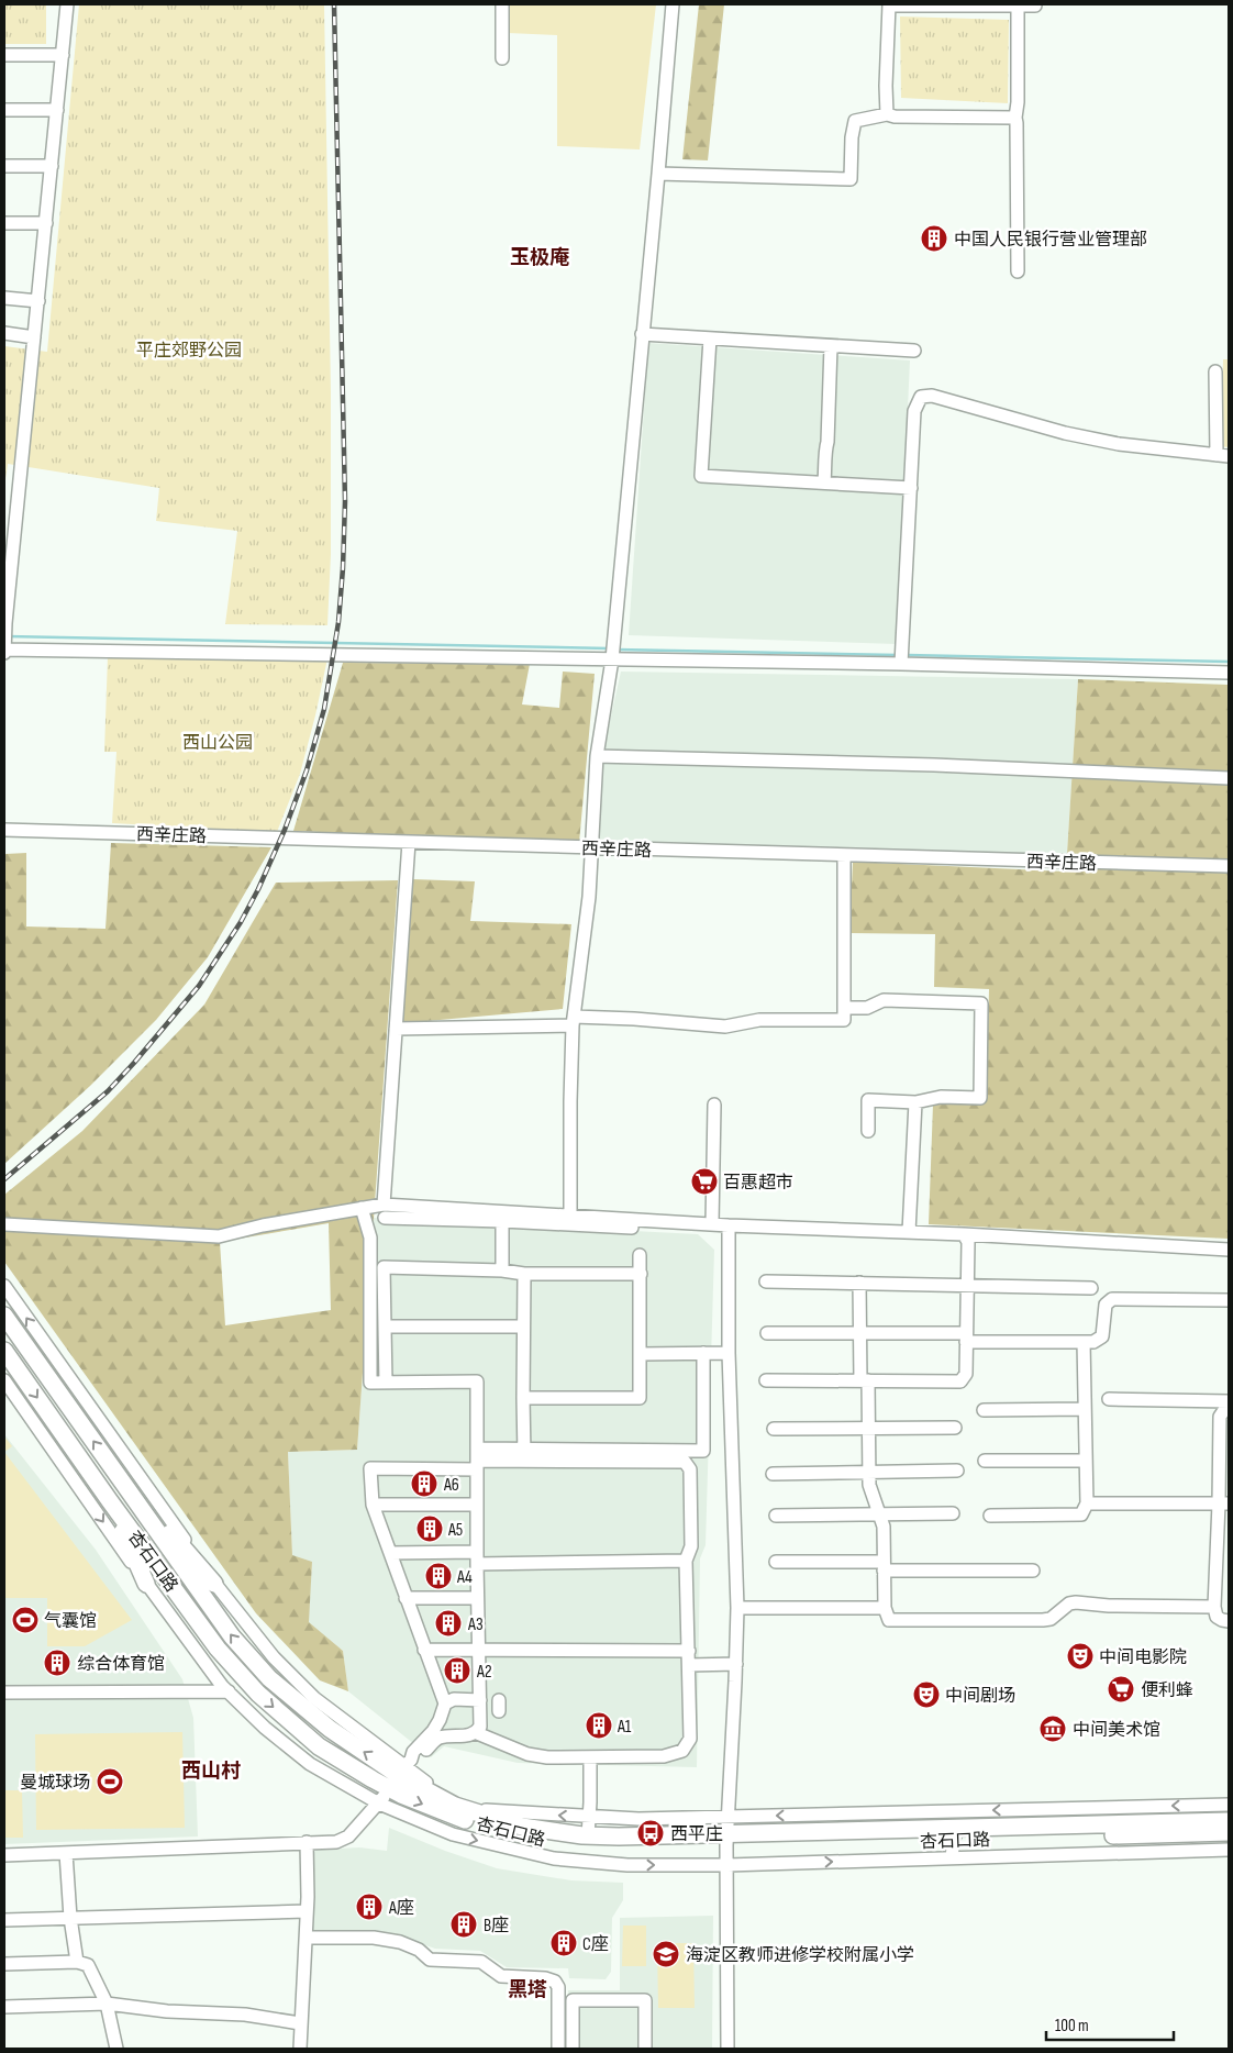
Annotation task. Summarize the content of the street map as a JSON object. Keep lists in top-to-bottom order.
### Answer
{
  "streets": {
    "main road": ["杏石口路"],
    "street": ["西辛庄路"]
  },
  "districts": ["玉极庵", "西山村", "黑塔"],
  "parks": ["平庄郊野公园", "西山公园"],
  "places": {
    "building": [
      "中国人民银行营业管理部",
      "A6",
      "A5",
      "A4",
      "A3",
      "综合体育馆",
      "A2",
      "A1",
      "A座",
      "B座",
      "C座"
    ],
    "supermarket": ["百惠超市", "便利蜂"],
    "sports": ["气囊馆", "曼城球场"],
    "theatre": ["中间电影院", "中间剧场"],
    "museum": ["中间美术馆"],
    "bus stop": ["西平庄"],
    "school or university": ["海淀区教师进修学校附属小学"]
  },
  "scale_bar": "100 m"
}
